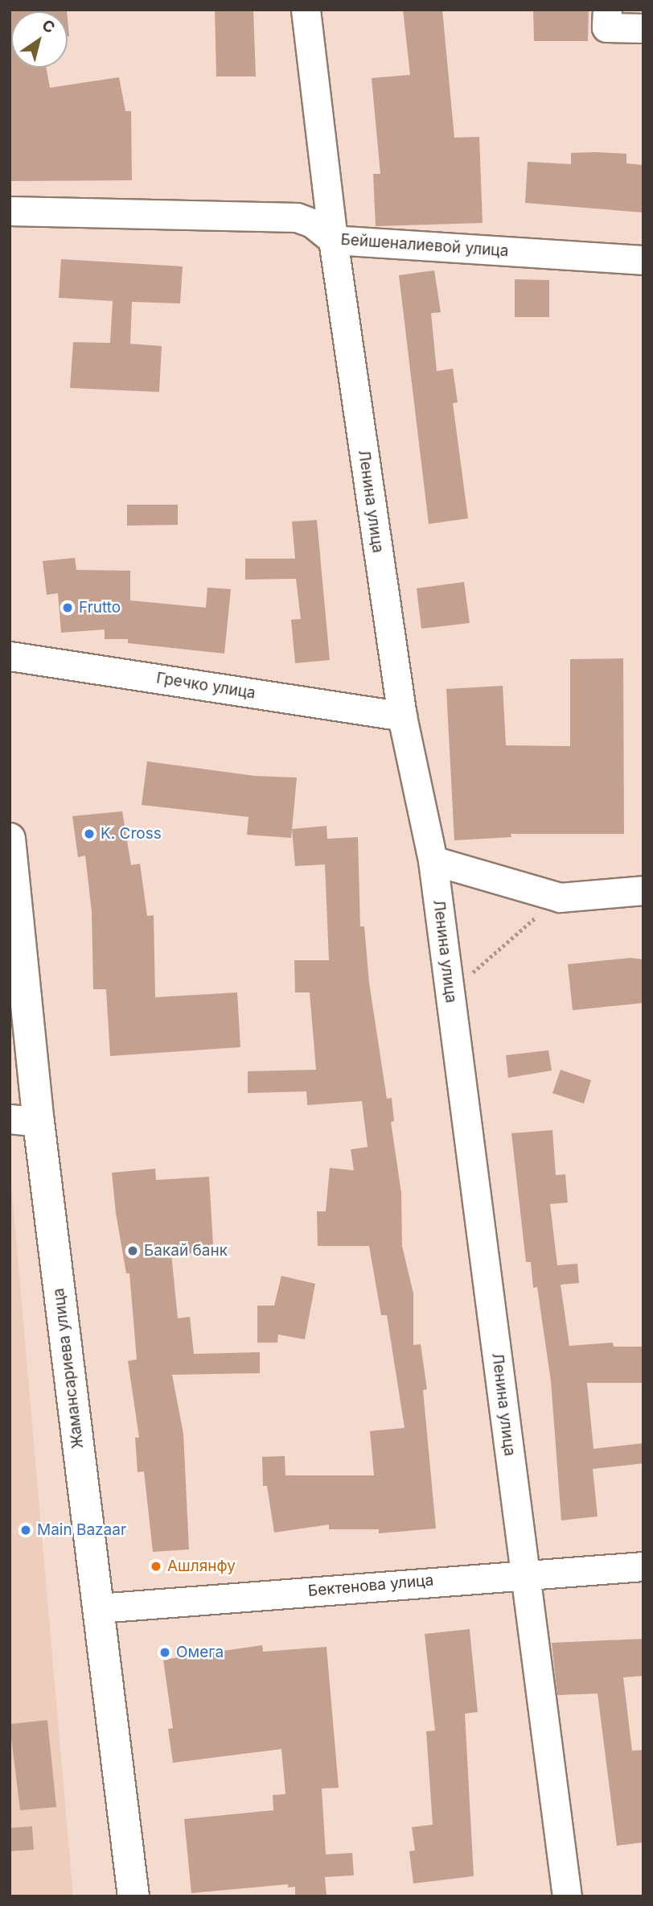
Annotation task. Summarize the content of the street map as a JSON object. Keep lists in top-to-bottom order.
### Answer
{
  "streets": {
    "main road": ["Жамансариева улица"],
    "street": [
      "Бейшеналиевой улица",
      "Ленина улица",
      "Гречко улица",
      "Бектенова улица"
    ]
  },
  "crossings": [
    ["Бейшеналиевой улица", "Ленина улица"],
    ["Ленина улица", "Гречко улица"],
    ["Ленина улица", "Бектенова улица"],
    ["Жамансариева улица", "Бектенова улица"]
  ],
  "places": [
    "Frutto",
    "K. Cross",
    "Бакай банк",
    "Main Bazaar",
    "Ашлянфу",
    "Омега"
  ],
  "north": "top right"
}
